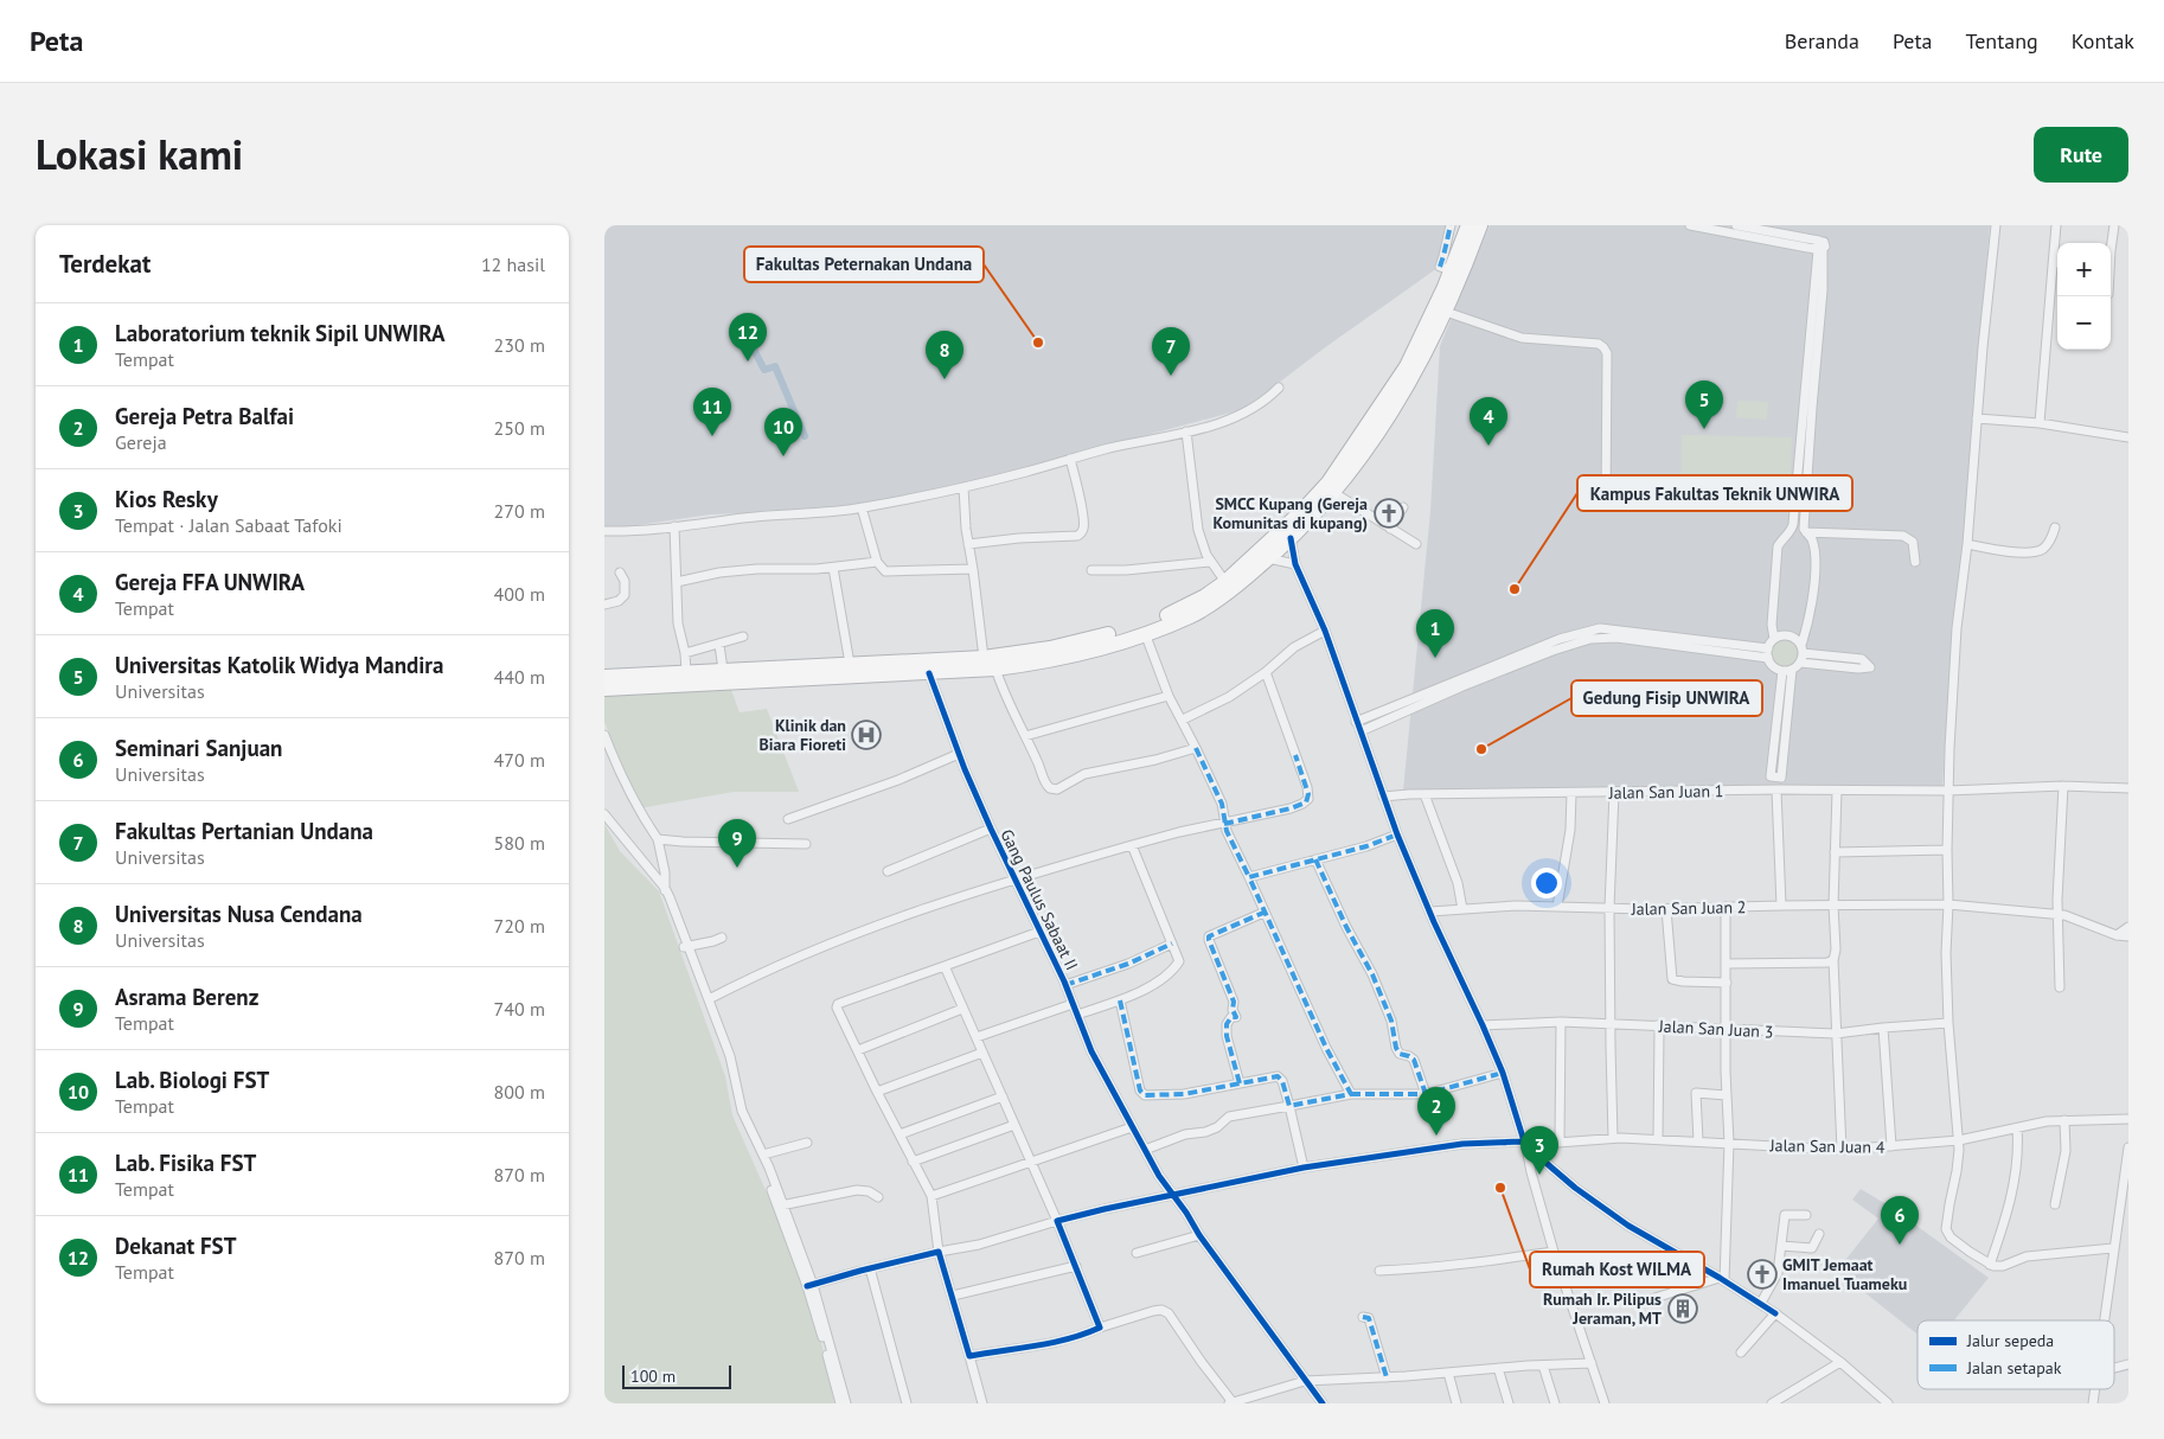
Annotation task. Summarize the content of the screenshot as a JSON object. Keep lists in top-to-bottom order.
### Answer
{
  "streets": {
    "street": [
      "Jalan San Juan 1",
      "Gang Paulus Sabaat II",
      "Jalan San Juan 2",
      "Jalan San Juan 3",
      "Jalan San Juan 4"
    ]
  },
  "crossings": [
    ["Gang Paulus Sabaat II", "Jalan San Juan 4"]
  ],
  "places": {
    "other": [
      "Fakultas Peternakan Undana",
      "Kampus Fakultas Teknik UNWIRA",
      "Gedung Fisip UNWIRA",
      "Rumah Kost WILMA"
    ],
    "church": ["SMCC Kupang (Gereja Komunitas di kupang)", "GMIT Jemaat Imanuel Tuameku"],
    "hospital": ["Klinik dan Biara Fioreti"],
    "building": ["Rumah Ir. Pilipus Jeraman, MT"]
  },
  "legend": ["Jalur sepeda", "Jalan setapak"],
  "scale_bar": "100 m",
  "page": {
    "header": "Peta",
    "nav": [
      "Beranda",
      "Peta",
      "Tentang",
      "Kontak"
    ],
    "title": "Lokasi kami",
    "buttons": "Rute",
    "heading": ["Terdekat", "12 hasil"],
    "map_buttons": ["+", "−"],
    "list": [
      {
        "mark": "1",
        "name": "Laboratorium teknik Sipil UNWIRA",
        "note": "Tempat",
        "value": "230 m"
      },
      {
        "mark": "2",
        "name": "Gereja Petra Balfai",
        "note": "Gereja",
        "value": "250 m"
      },
      {
        "mark": "3",
        "name": "Kios Resky",
        "note": "Tempat · Jalan Sabaat Tafoki",
        "value": "270 m"
      },
      {
        "mark": "4",
        "name": "Gereja FFA UNWIRA",
        "note": "Tempat",
        "value": "400 m"
      },
      {
        "mark": "5",
        "name": "Universitas Katolik Widya Mandira",
        "note": "Universitas",
        "value": "440 m"
      },
      {
        "mark": "6",
        "name": "Seminari Sanjuan",
        "note": "Universitas",
        "value": "470 m"
      },
      {
        "mark": "7",
        "name": "Fakultas Pertanian Undana",
        "note": "Universitas",
        "value": "580 m"
      },
      {
        "mark": "8",
        "name": "Universitas Nusa Cendana",
        "note": "Universitas",
        "value": "720 m"
      },
      {
        "mark": "9",
        "name": "Asrama Berenz",
        "note": "Tempat",
        "value": "740 m"
      },
      {
        "mark": "10",
        "name": "Lab. Biologi FST",
        "note": "Tempat",
        "value": "800 m"
      },
      {
        "mark": "11",
        "name": "Lab. Fisika FST",
        "note": "Tempat",
        "value": "870 m"
      },
      {
        "mark": "12",
        "name": "Dekanat FST",
        "note": "Tempat",
        "value": "870 m"
      }
    ],
    "pins": [
      "12",
      "7",
      "8",
      "5",
      "11",
      "4",
      "10",
      "1",
      "9",
      "2",
      "3",
      "6"
    ],
    "scale": "100 m"
  }
}
